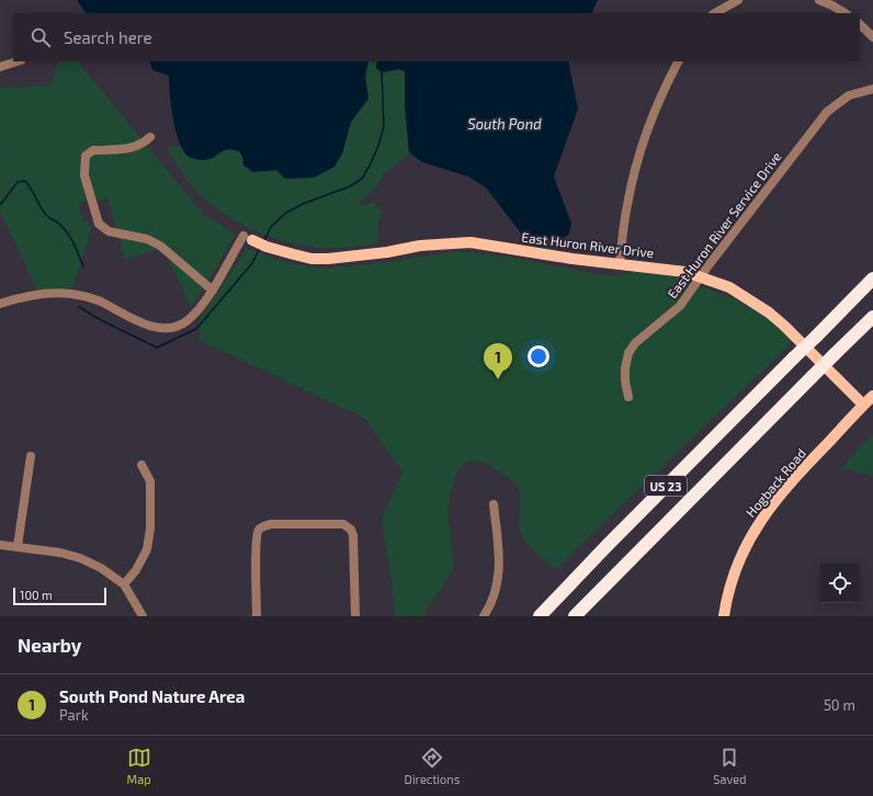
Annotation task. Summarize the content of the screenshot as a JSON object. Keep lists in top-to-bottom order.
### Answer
{
  "streets": {
    "highway": ["US 23"],
    "main road": ["East Huron River Drive", "Hogback Road"],
    "street": ["East Huron River Service Drive"]
  },
  "crossings": [
    ["East Huron River Service Drive", "East Huron River Drive"],
    ["East Huron River Drive", "Hogback Road"]
  ],
  "water": ["South Pond"],
  "scale_bar": "100 m",
  "page": {
    "search": "Search here",
    "pins": "1",
    "scale": "100 m",
    "heading": "Nearby",
    "list": [
      {
        "mark": "1",
        "name": "South Pond Nature Area",
        "note": "Park",
        "value": "50 m"
      }
    ],
    "nav": ["Map", "Directions", "Saved"]
  }
}
